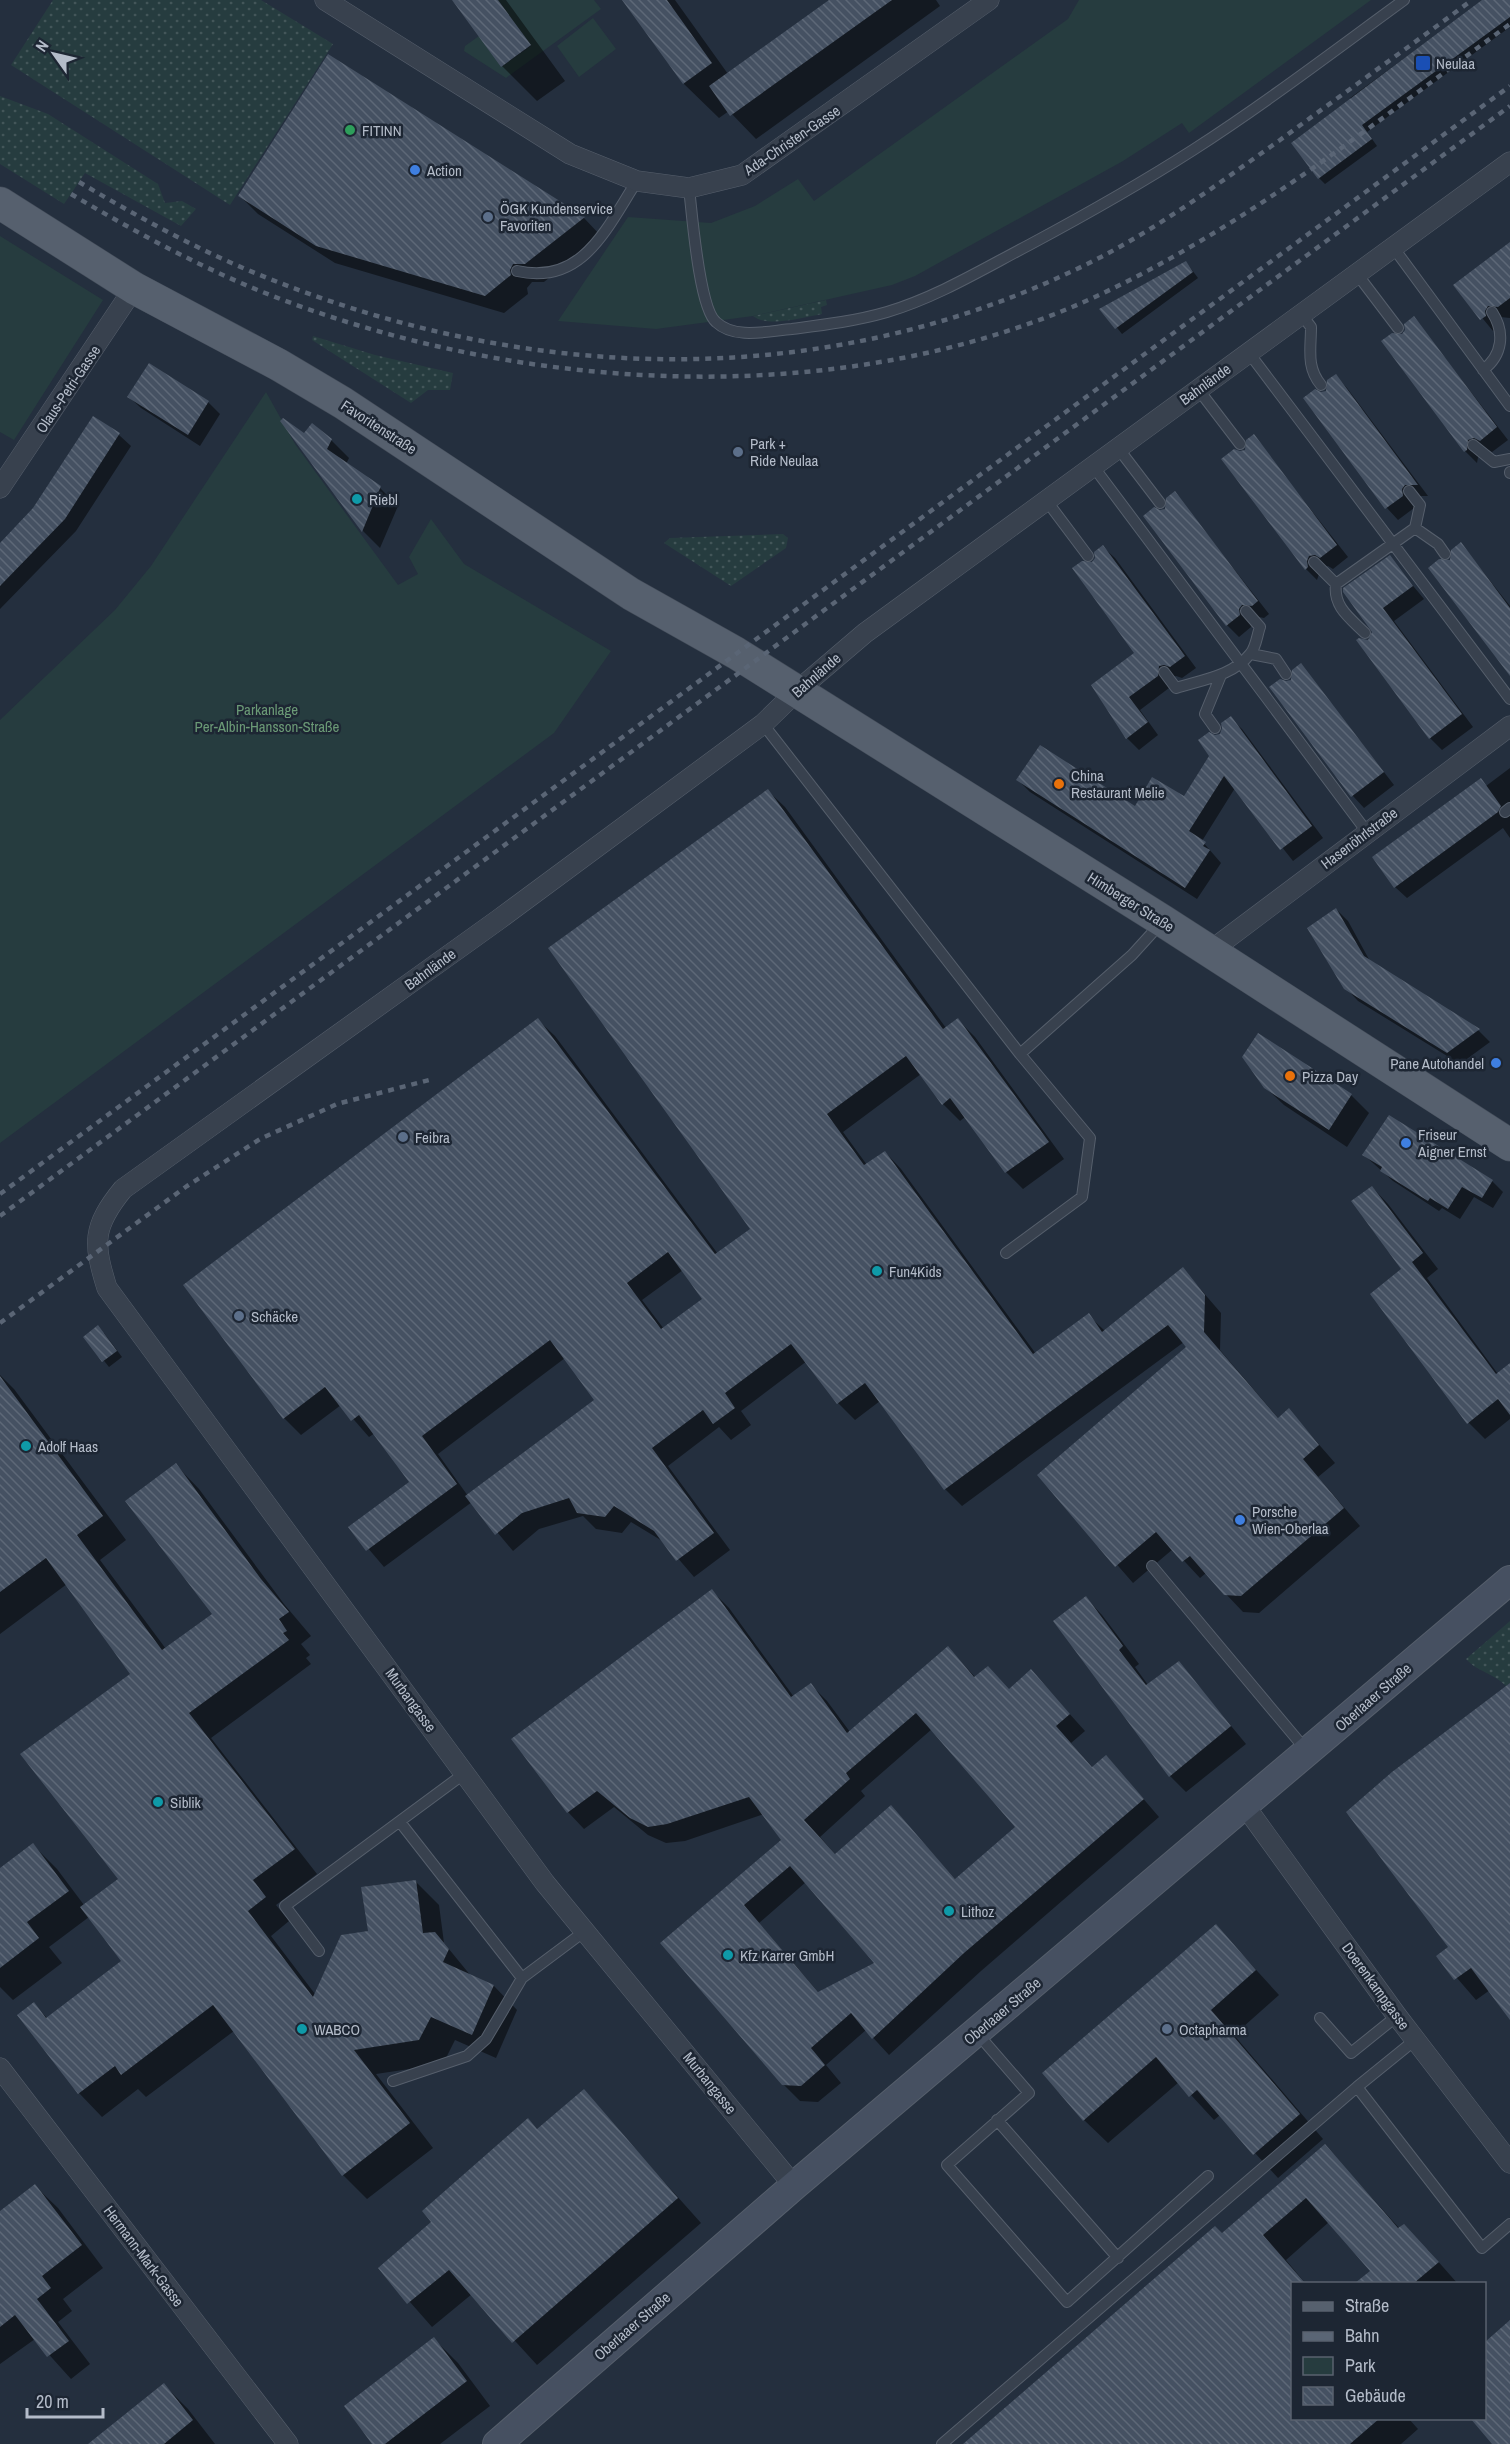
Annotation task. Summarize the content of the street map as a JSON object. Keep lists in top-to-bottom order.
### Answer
{
  "streets": {
    "main road": ["Favoritenstraße", "Himberger Straße", "Oberlaaer Straße"],
    "street": [
      "Ada-Christen-Gasse",
      "Bahnlände",
      "Olaus-Petri-Gasse",
      "Hasenöhrlstraße",
      "Murbangasse",
      "Doerenkampgasse",
      "Hermann-Mark-Gasse"
    ]
  },
  "crossings": [
    ["Bahnlände", "Himberger Straße"],
    ["Bahnlände", "Murbangasse"],
    ["Olaus-Petri-Gasse", "Favoritenstraße"],
    ["Favoritenstraße", "Himberger Straße"],
    ["Hasenöhrlstraße", "Himberger Straße"],
    ["Oberlaaer Straße", "Murbangasse"],
    ["Oberlaaer Straße", "Doerenkampgasse"]
  ],
  "parks": ["Parkanlage Per-Albin-Hansson-Straße"],
  "places": {
    "transit": ["Neulaa"],
    "other": [
      "FITINN",
      "Action",
      "ÖGK Kundenservice Favoriten",
      "Park + Ride Neulaa",
      "Riebl",
      "China Restaurant Melie",
      "Pane Autohandel",
      "Pizza Day",
      "Feibra",
      "Friseur Aigner Ernst",
      "Fun4Kids",
      "Schäcke",
      "Adolf Haas",
      "Porsche Wien-Oberlaa",
      "Siblik",
      "Lithoz",
      "Kfz Karrer GmbH",
      "WABCO",
      "Octapharma"
    ]
  },
  "legend": [
    "Straße",
    "Bahn",
    "Park",
    "Gebäude"
  ],
  "scale_bar": "20 m",
  "north": "top left"
}
